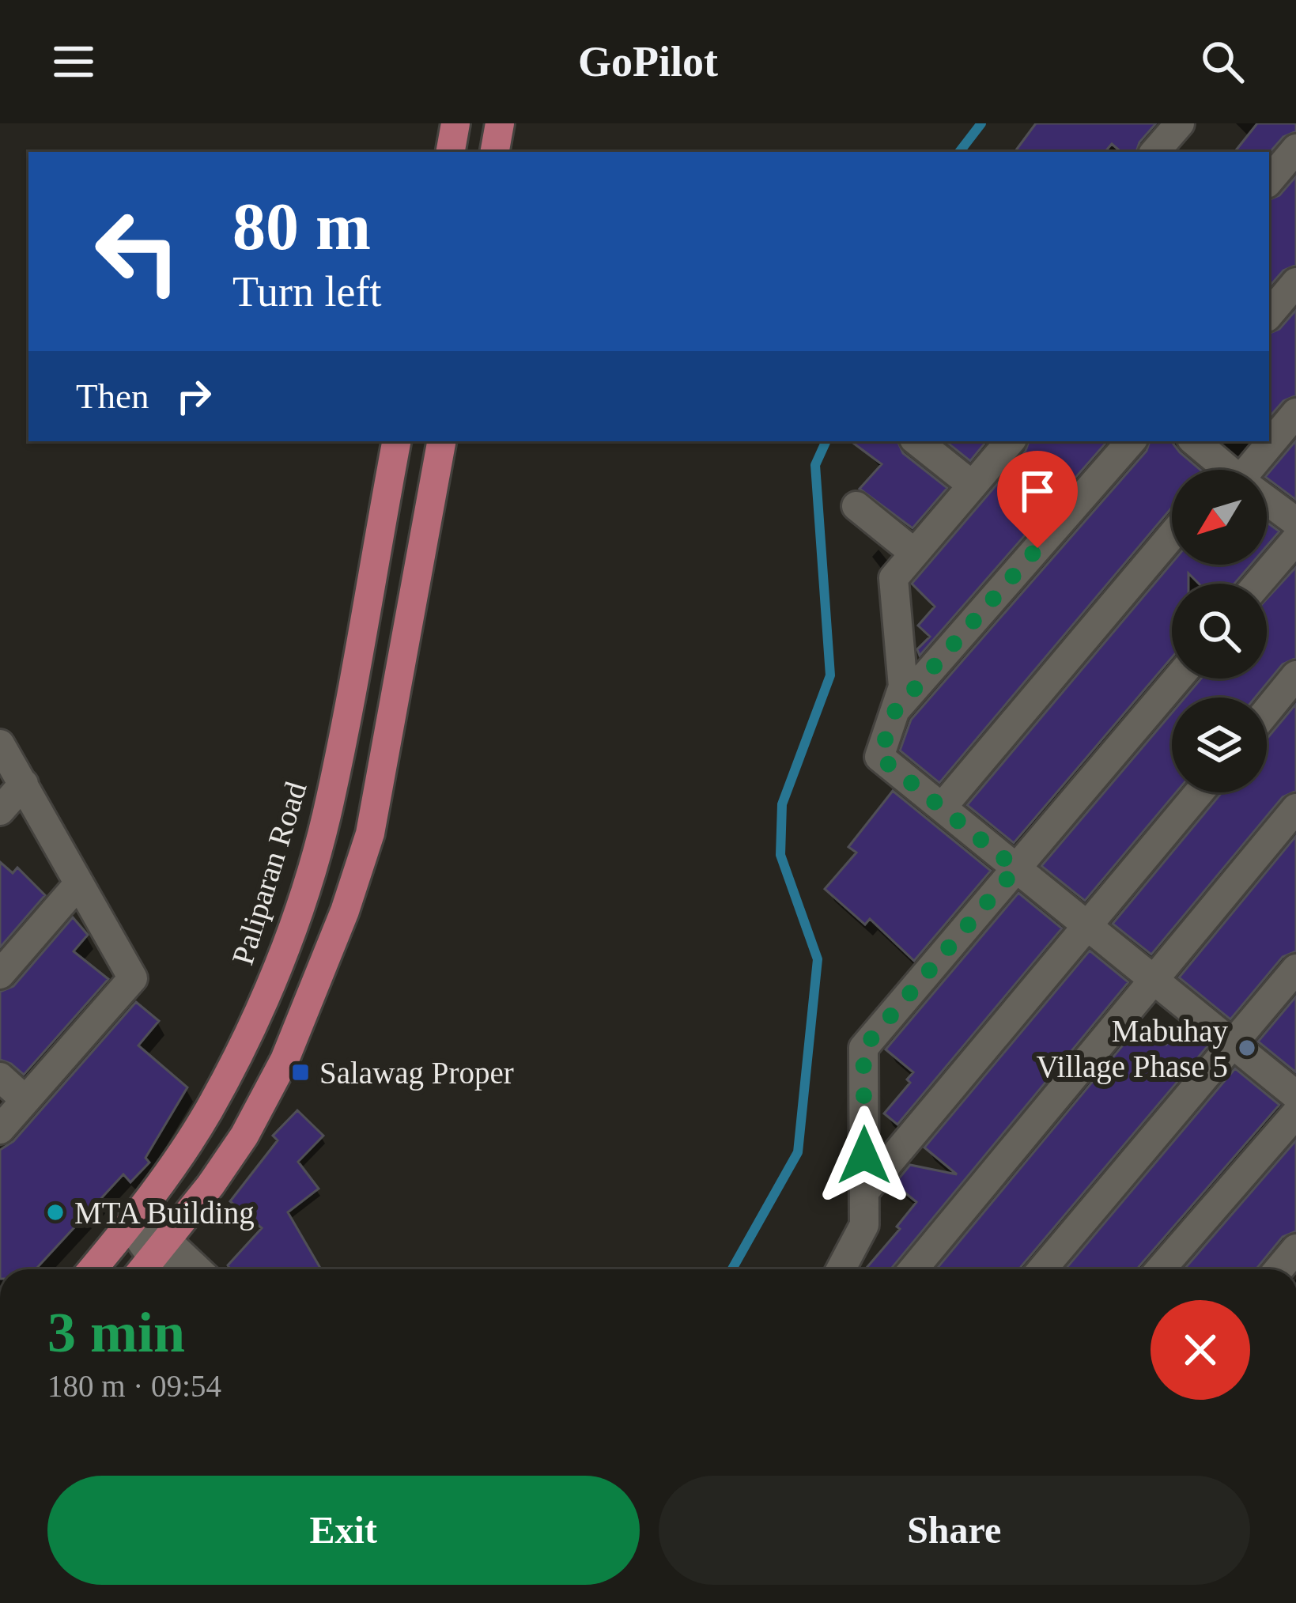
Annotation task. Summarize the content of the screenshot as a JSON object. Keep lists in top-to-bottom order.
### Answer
{
  "streets": {
    "main road": ["Paliparan Road"]
  },
  "places": {
    "other": ["Mabuhay Village Phase 5", "MTA Building"],
    "transit": ["Salawag Proper"]
  },
  "north": "bottom left",
  "page": {
    "header": "GoPilot",
    "turn": ["80 m", "Turn left"],
    "then": "Then",
    "heading": ["3 min", "180 m · 09:54"],
    "buttons": ["Exit", "Share"]
  }
}
